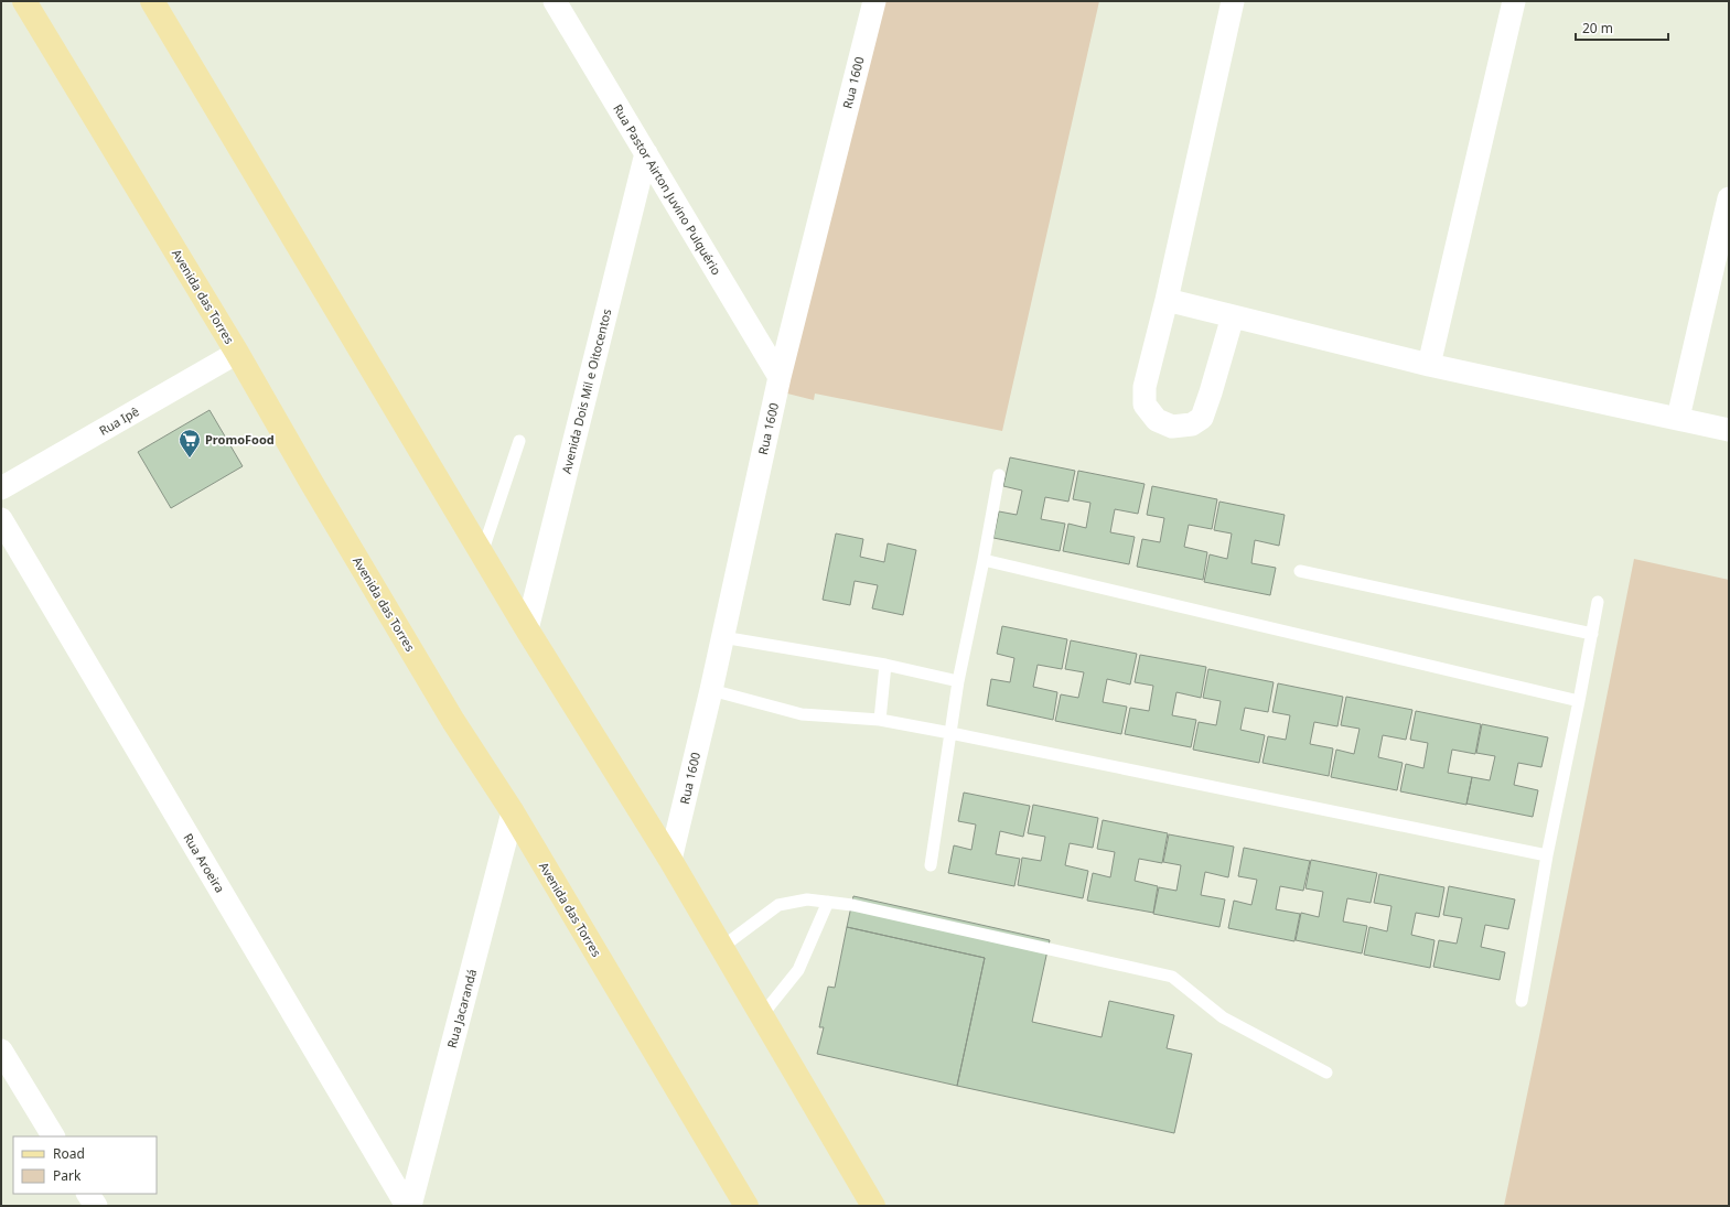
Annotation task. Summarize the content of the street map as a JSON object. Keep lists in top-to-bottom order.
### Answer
{
  "streets": {
    "main road": ["Avenida das Torres"],
    "street": [
      "Rua 1600",
      "Rua Pastor Airton Juvino Pulquério",
      "Avenida Dois Mil e Oitocentos",
      "Rua Ipê",
      "Rua Aroeira",
      "Rua Jacarandá"
    ]
  },
  "crossings": [
    ["Rua 1600", "Rua Pastor Airton Juvino Pulquério"],
    ["Rua Pastor Airton Juvino Pulquério", "Avenida Dois Mil e Oitocentos"],
    ["Avenida das Torres", "Rua Ipê"],
    ["Avenida das Torres", "Rua Jacarandá"],
    ["Rua Aroeira", "Rua Jacarandá"]
  ],
  "places": {
    "supermarket": ["PromoFood"]
  },
  "legend": ["Road", "Park"],
  "scale_bar": "20 m"
}
